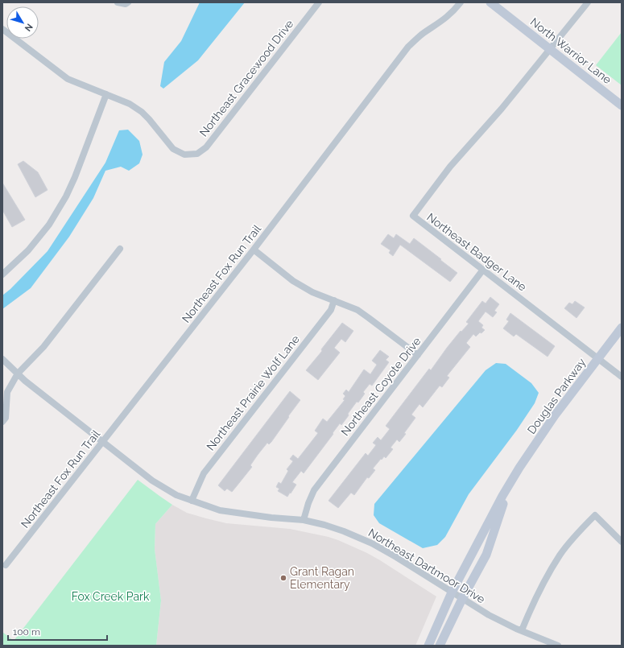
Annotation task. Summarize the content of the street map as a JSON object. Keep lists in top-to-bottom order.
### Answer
{
  "streets": {
    "street": [
      "North Warrior Lane",
      "Northeast Gracewood Drive",
      "Northeast Badger Lane",
      "Northeast Fox Run Trail",
      "Northeast Coyote Drive",
      "Northeast Prairie Wolf Lane",
      "Douglas Parkway",
      "Northeast Dartmoor Drive"
    ]
  },
  "crossings": [
    ["North Warrior Lane", "Northeast Badger Lane"],
    ["Northeast Badger Lane", "Northeast Coyote Drive"],
    ["Northeast Badger Lane", "Douglas Parkway"],
    ["Northeast Fox Run Trail", "Northeast Dartmoor Drive"],
    ["Northeast Coyote Drive", "Northeast Dartmoor Drive"],
    ["Northeast Prairie Wolf Lane", "Northeast Dartmoor Drive"],
    ["Douglas Parkway", "Northeast Dartmoor Drive"]
  ],
  "parks": ["Fox Creek Park"],
  "places": ["Grant Ragan Elementary"],
  "scale_bar": "100 m",
  "north": "bottom right"
}
